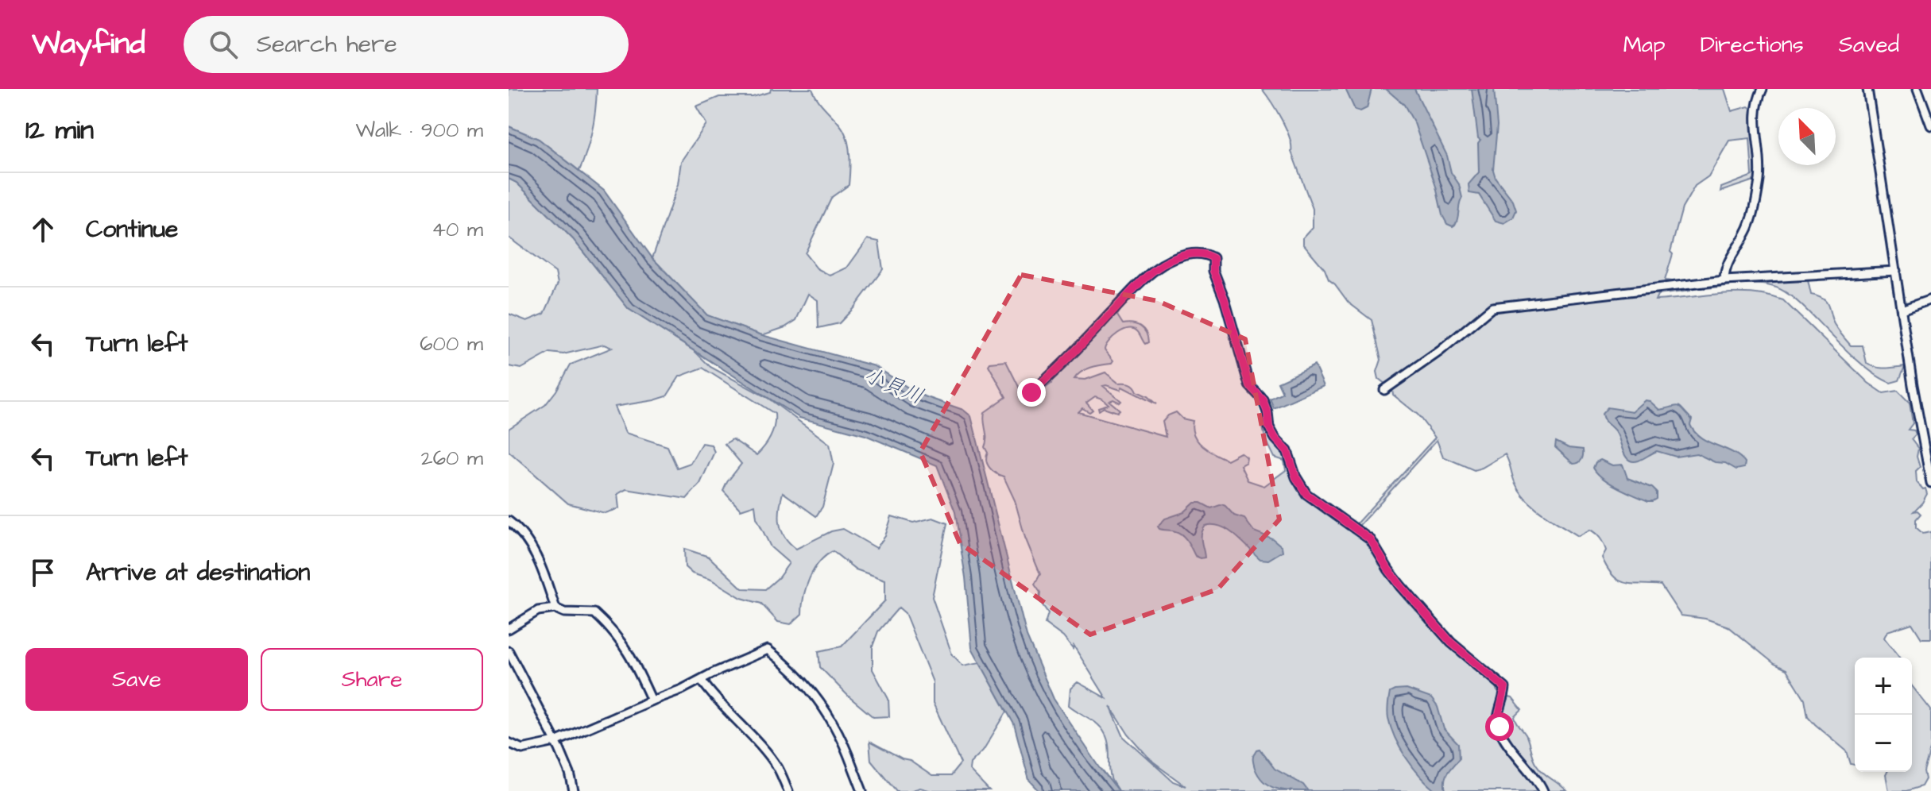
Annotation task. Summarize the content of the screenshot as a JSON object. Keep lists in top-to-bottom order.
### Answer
{
  "water": ["小貝川"],
  "north": "top left",
  "page": {
    "header": "Wayfind",
    "search": "Search here",
    "nav": ["Map", "Directions", "Saved"],
    "heading": ["12 min", "Walk · 900 m"],
    "list": [
      ["Continue", "40 m"],
      ["Turn left", "600 m"],
      ["Turn left", "260 m"],
      "Arrive at destination"
    ],
    "buttons": ["Save", "Share"],
    "map_buttons": ["+", "−"]
  }
}
